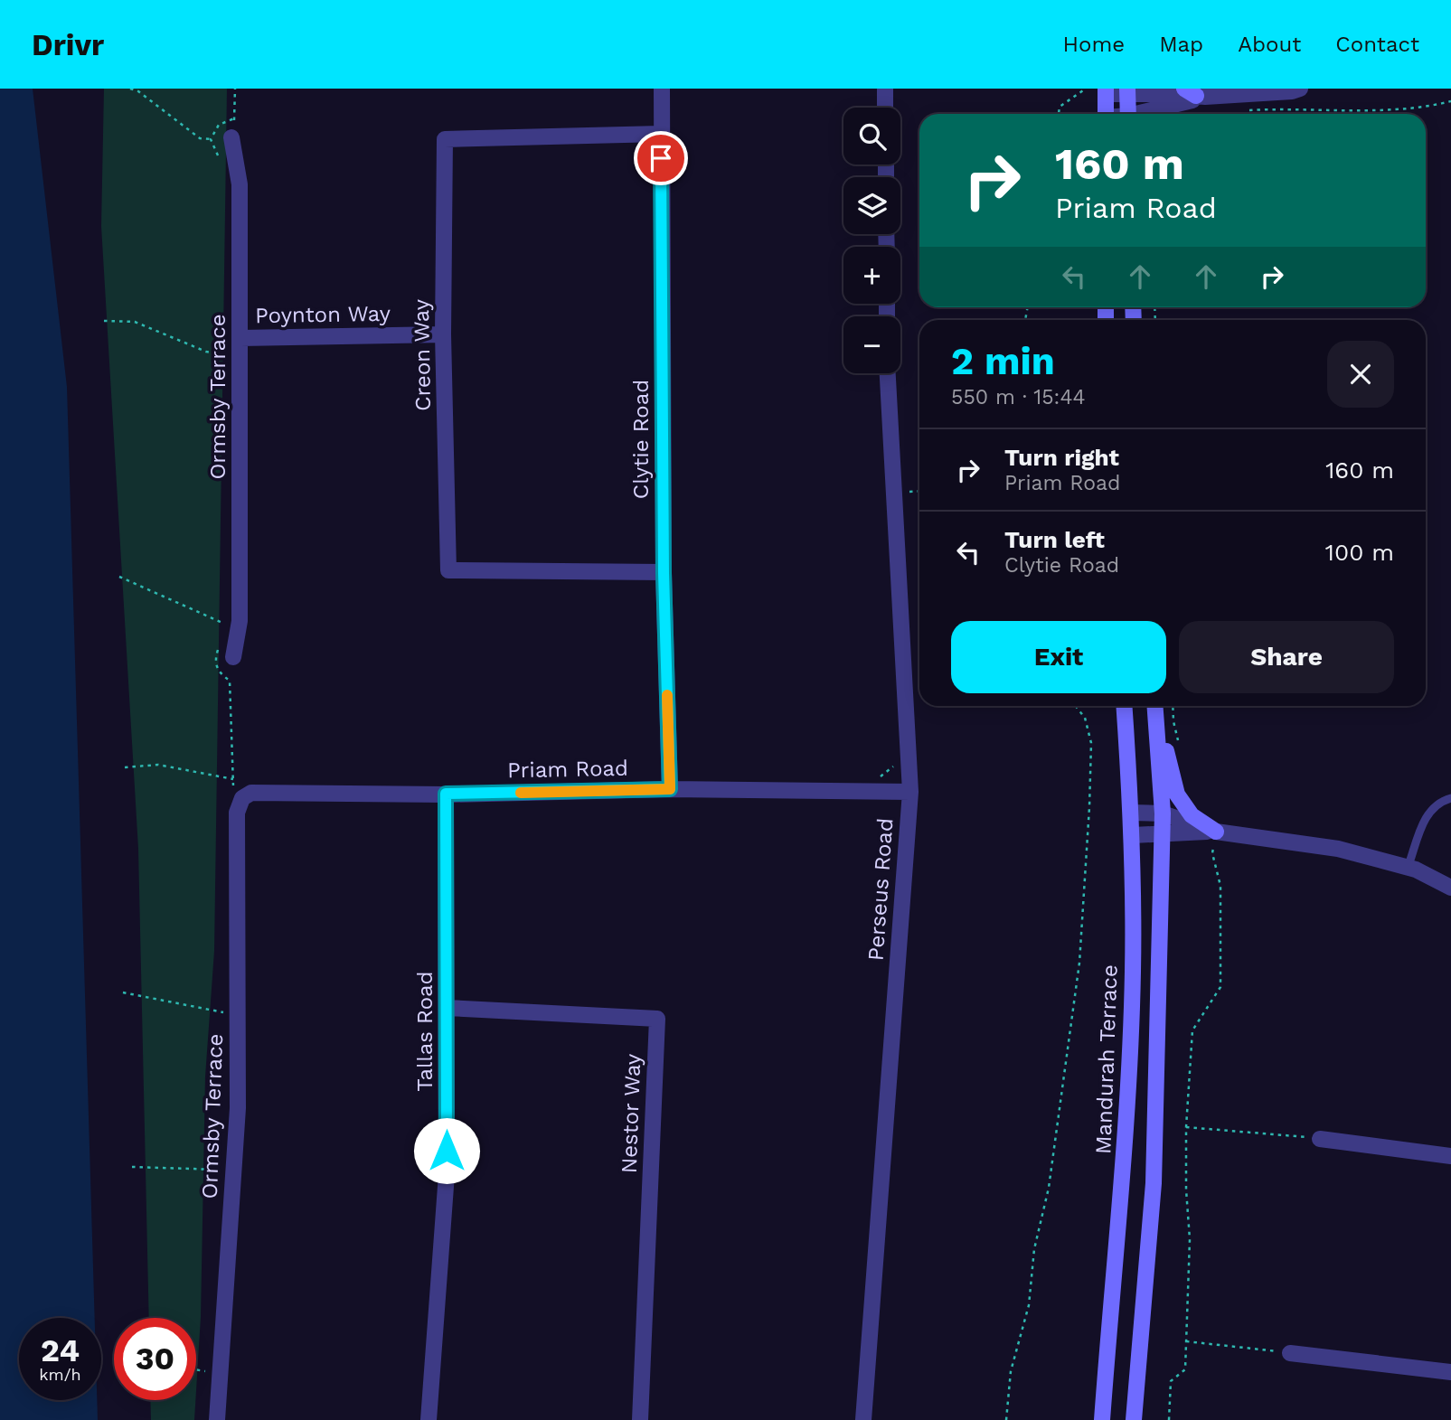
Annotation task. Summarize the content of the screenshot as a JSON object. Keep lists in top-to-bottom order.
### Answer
{
  "streets": {
    "main road": ["Mandurah Terrace"],
    "street": [
      "Poynton Way",
      "Creon Way",
      "Ormsby Terrace",
      "Clytie Road",
      "Priam Road",
      "Perseus Road",
      "Tallas Road",
      "Nestor Way"
    ]
  },
  "crossings": [
    ["Poynton Way", "Creon Way"],
    ["Poynton Way", "Ormsby Terrace"],
    ["Creon Way", "Clytie Road"],
    ["Ormsby Terrace", "Priam Road"],
    ["Clytie Road", "Priam Road"],
    ["Priam Road", "Perseus Road"],
    ["Priam Road", "Tallas Road"],
    ["Tallas Road", "Nestor Way"]
  ],
  "page": {
    "header": "Drivr",
    "nav": [
      "Home",
      "Map",
      "About",
      "Contact"
    ],
    "map_buttons": ["+", "−"],
    "turn": ["160 m", "Priam Road"],
    "heading": ["2 min", "550 m · 15:44"],
    "list": [
      {
        "name": "Turn right",
        "note": "Priam Road",
        "value": "160 m"
      },
      {
        "name": "Turn left",
        "note": "Clytie Road",
        "value": "100 m"
      }
    ],
    "buttons": ["Exit", "Share"],
    "speed": "24 km/h",
    "limit": "30"
  }
}
